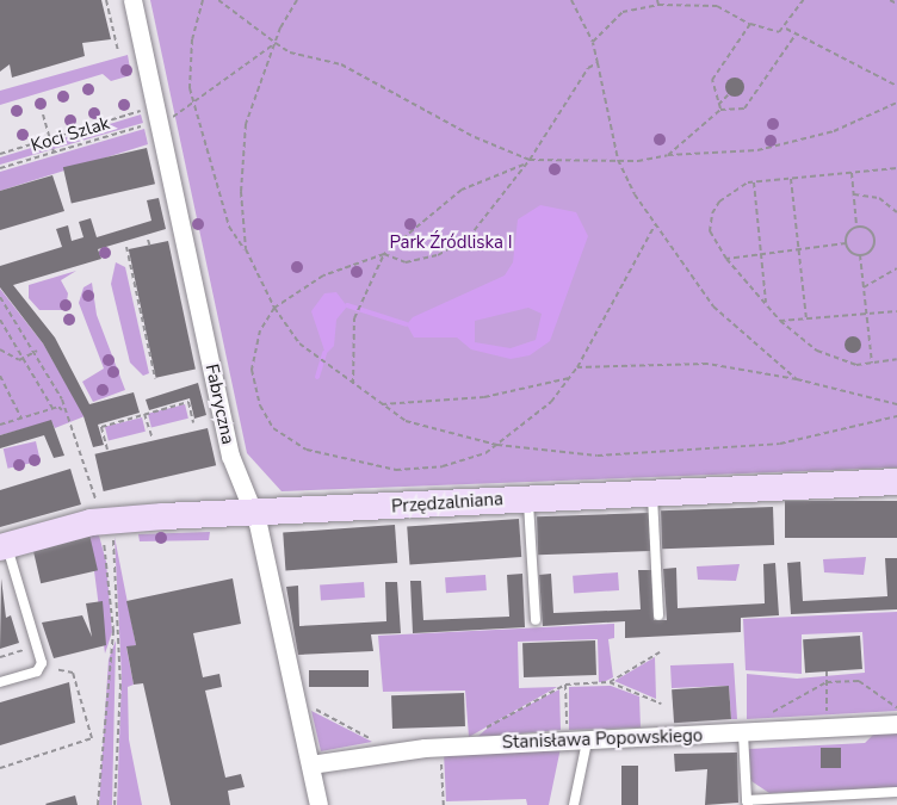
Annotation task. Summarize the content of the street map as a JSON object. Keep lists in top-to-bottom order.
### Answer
{
  "streets": {
    "street": ["Fabryczna", "Przędzalniana", "Stanisława Popowskiego"],
    "path": ["Koci Szlak"]
  },
  "crossings": [
    ["Fabryczna", "Przędzalniana"],
    ["Fabryczna", "Stanisława Popowskiego"]
  ],
  "parks": ["Park Źródliska I"]
}
